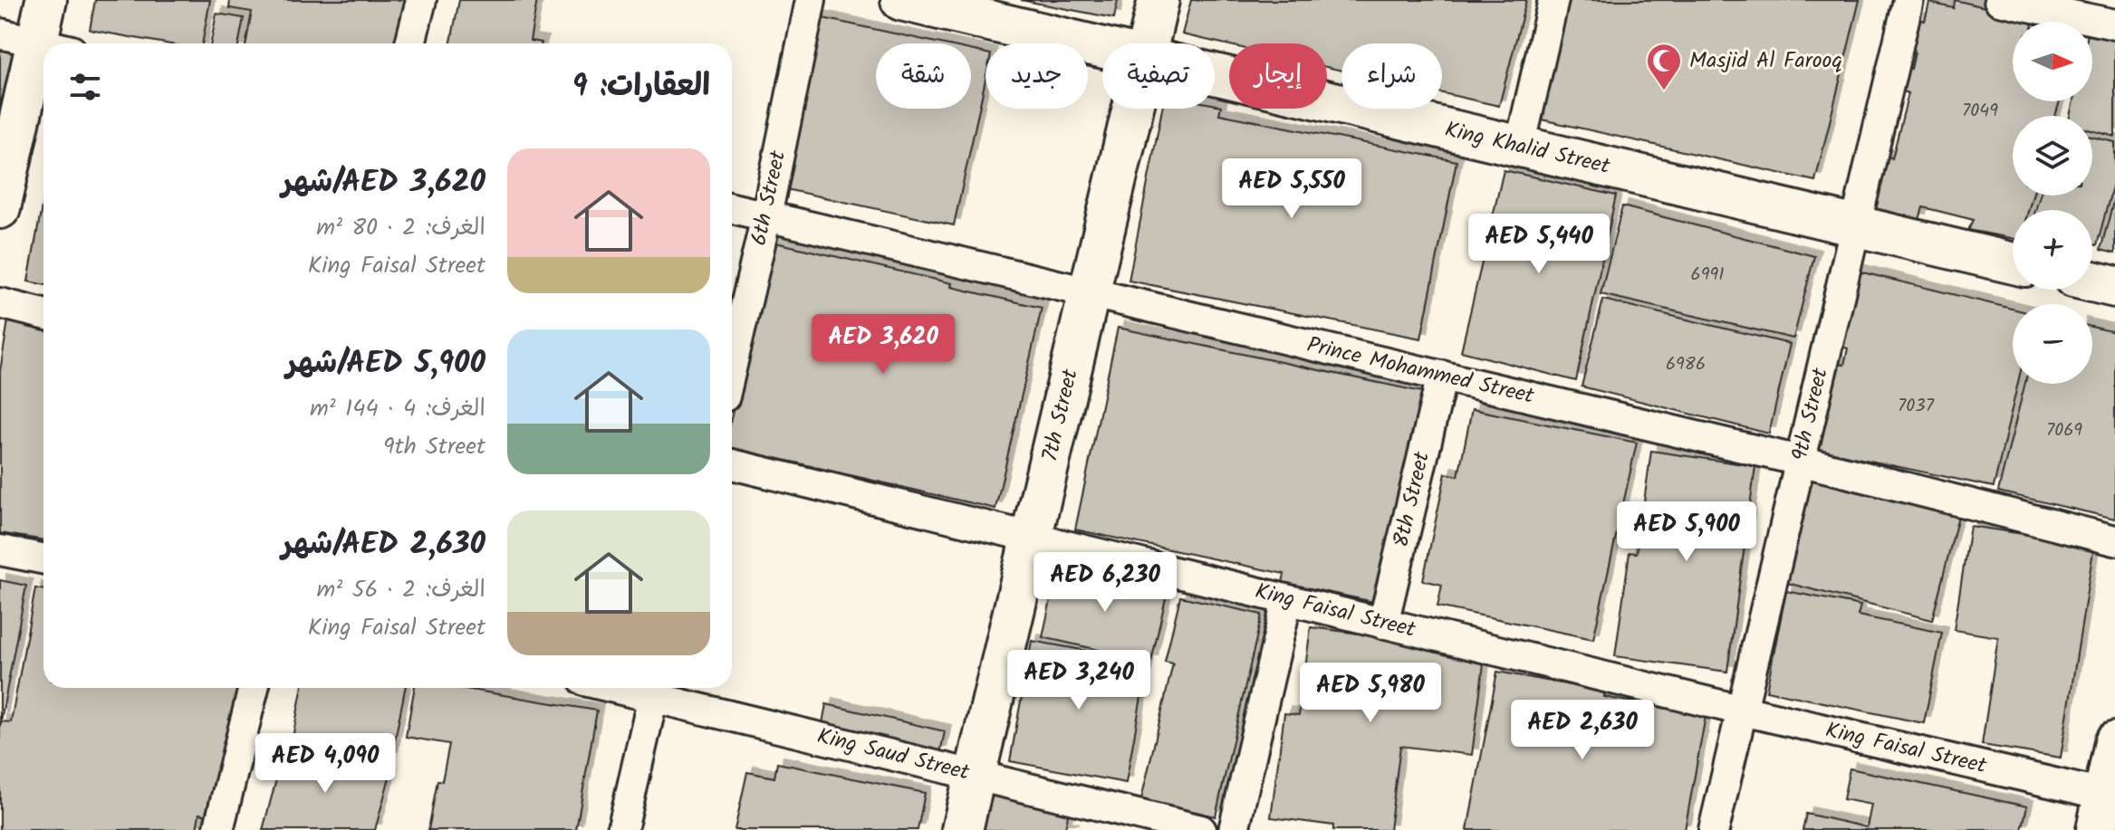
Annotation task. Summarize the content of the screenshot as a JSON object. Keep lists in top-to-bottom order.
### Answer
{
  "streets": {
    "street": [
      "King Khalid Street",
      "6th Street",
      "Prince Mohammed Street",
      "9th Street",
      "7th Street",
      "8th Street",
      "King Faisal Street",
      "King Saud Street"
    ]
  },
  "crossings": [
    ["King Khalid Street", "9th Street"],
    ["6th Street", "Prince Mohammed Street"],
    ["Prince Mohammed Street", "9th Street"],
    ["Prince Mohammed Street", "7th Street"],
    ["Prince Mohammed Street", "8th Street"],
    ["9th Street", "King Faisal Street"],
    ["7th Street", "King Faisal Street"],
    ["7th Street", "King Saud Street"],
    ["8th Street", "King Faisal Street"]
  ],
  "places": {
    "mosque": ["Masjid Al Farooq"]
  },
  "house_numbers": [
    "7049",
    "6991",
    "6986",
    "7037",
    "7069"
  ],
  "north": "right",
  "page": {
    "map_buttons": ["+", "−"],
    "chip": [
      "شراء",
      "إيجار",
      "تصفية",
      "جديد",
      "شقة"
    ],
    "heading": "العقارات: 9",
    "list": [
      {
        "name": "AED 3,620/شهر",
        "note": "الغرف: 2 · 80 m² · King Faisal Street"
      },
      {
        "name": "AED 5,900/شهر",
        "note": "الغرف: 4 · 144 m² · 9th Street"
      },
      {
        "name": "AED 2,630/شهر",
        "note": "الغرف: 2 · 56 m² · King Faisal Street"
      }
    ],
    "price": [
      "AED 5,550",
      "AED 5,440",
      "AED 3,620",
      "AED 5,900",
      "AED 6,230",
      "AED 3,240",
      "AED 5,980",
      "AED 2,630",
      "AED 4,090"
    ]
  }
}
